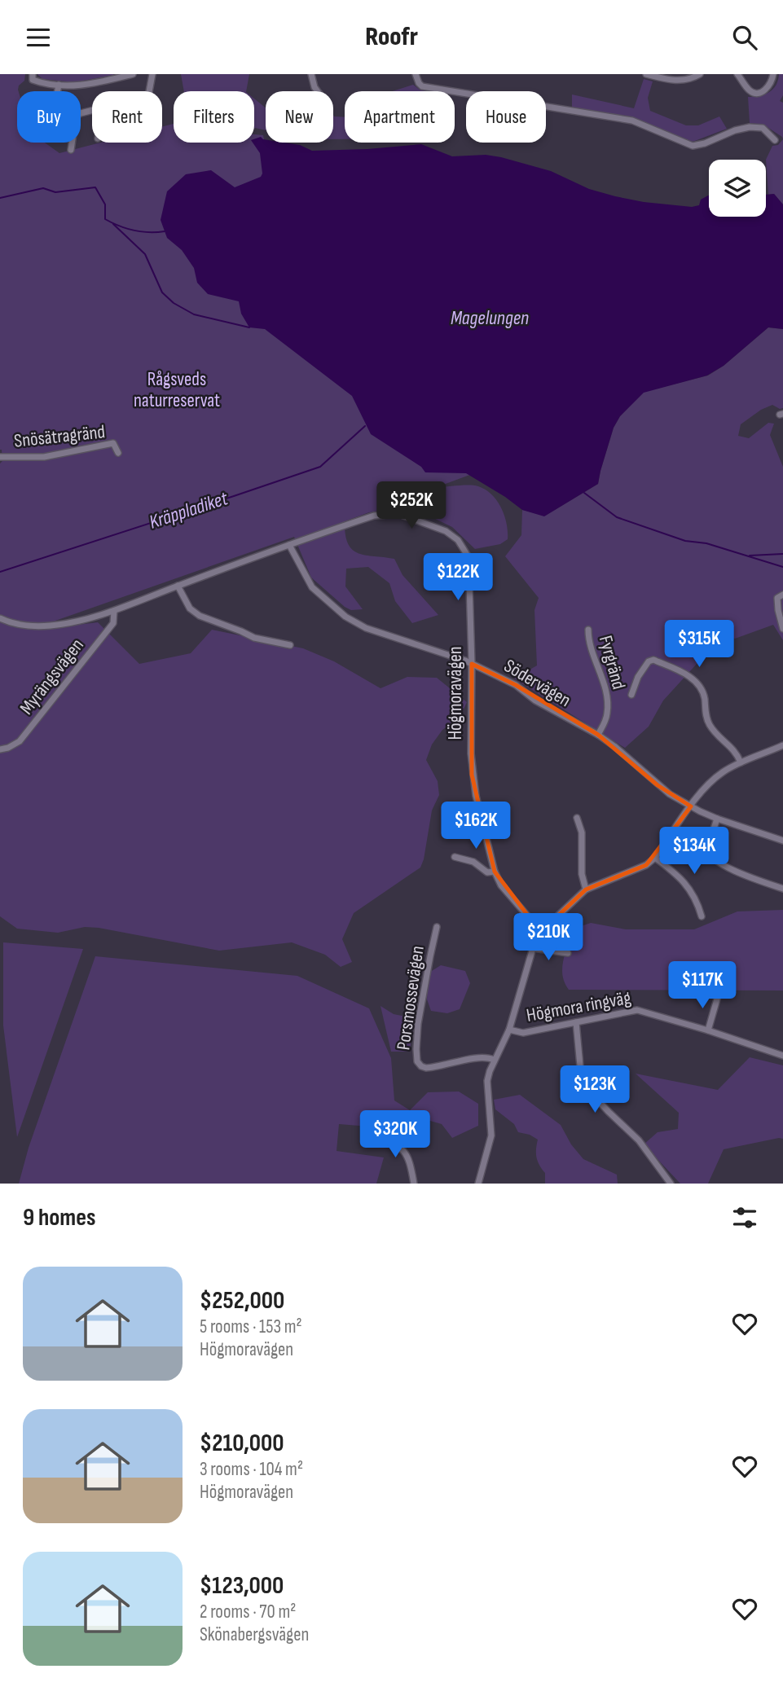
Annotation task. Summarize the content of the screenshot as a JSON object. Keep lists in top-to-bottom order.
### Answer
{
  "streets": {
    "street": [
      "Snösätragränd",
      "Fyrgränd",
      "Myrängsvägen",
      "Södervägen",
      "Högmoravägen",
      "Porsmossevägen",
      "Högmora ringväg"
    ]
  },
  "crossings": [
    ["Fyrgränd", "Södervägen"],
    ["Myrängsvägen", "Högmoravägen"],
    ["Södervägen", "Högmoravägen"]
  ],
  "water": ["Magelungen", "Kräppladiket"],
  "parks": ["Rågsveds naturreservat"],
  "page": {
    "header": "Roofr",
    "chip": [
      "Buy",
      "Rent",
      "Filters",
      "New",
      "Apartment",
      "House"
    ],
    "price": [
      "$252K",
      "$122K",
      "$315K",
      "$162K",
      "$134K",
      "$210K",
      "$117K",
      "$123K",
      "$320K"
    ],
    "heading": "9 homes",
    "list": [
      {
        "name": "$252,000",
        "note": "5 rooms · 153 m² · Högmoravägen"
      },
      {
        "name": "$210,000",
        "note": "3 rooms · 104 m² · Högmoravägen"
      },
      {
        "name": "$123,000",
        "note": "2 rooms · 70 m² · Skönabergsvägen"
      }
    ]
  }
}
